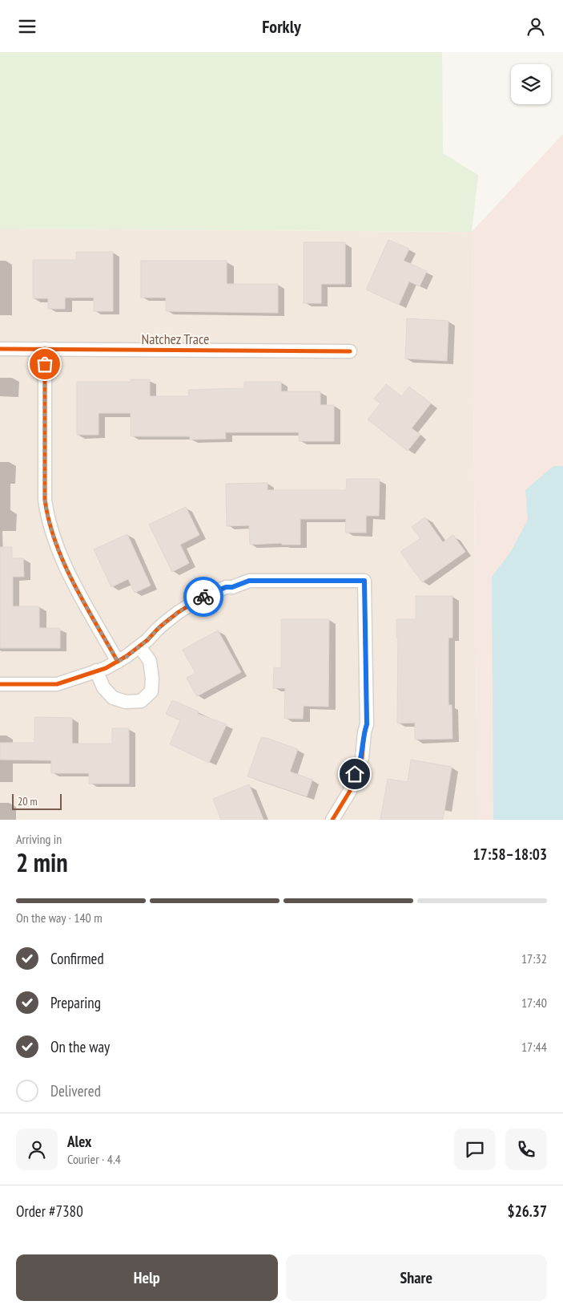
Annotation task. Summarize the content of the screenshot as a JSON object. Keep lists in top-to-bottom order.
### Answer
{
  "streets": {
    "street": ["Natchez Trace"]
  },
  "scale_bar": "20 m",
  "page": {
    "header": "Forkly",
    "scale": "20 m",
    "heading": ["2 min", "Arriving in", "17:58–18:03"],
    "panel": [
      "Alex",
      "Courier · 4.4",
      "Order #7380",
      "$26.37"
    ],
    "bar": "On the way · 140 m",
    "list": [
      ["Confirmed", "17:32"],
      ["Preparing", "17:40"],
      ["On the way", "17:44"],
      "Delivered"
    ],
    "buttons": ["Help", "Share"]
  }
}
